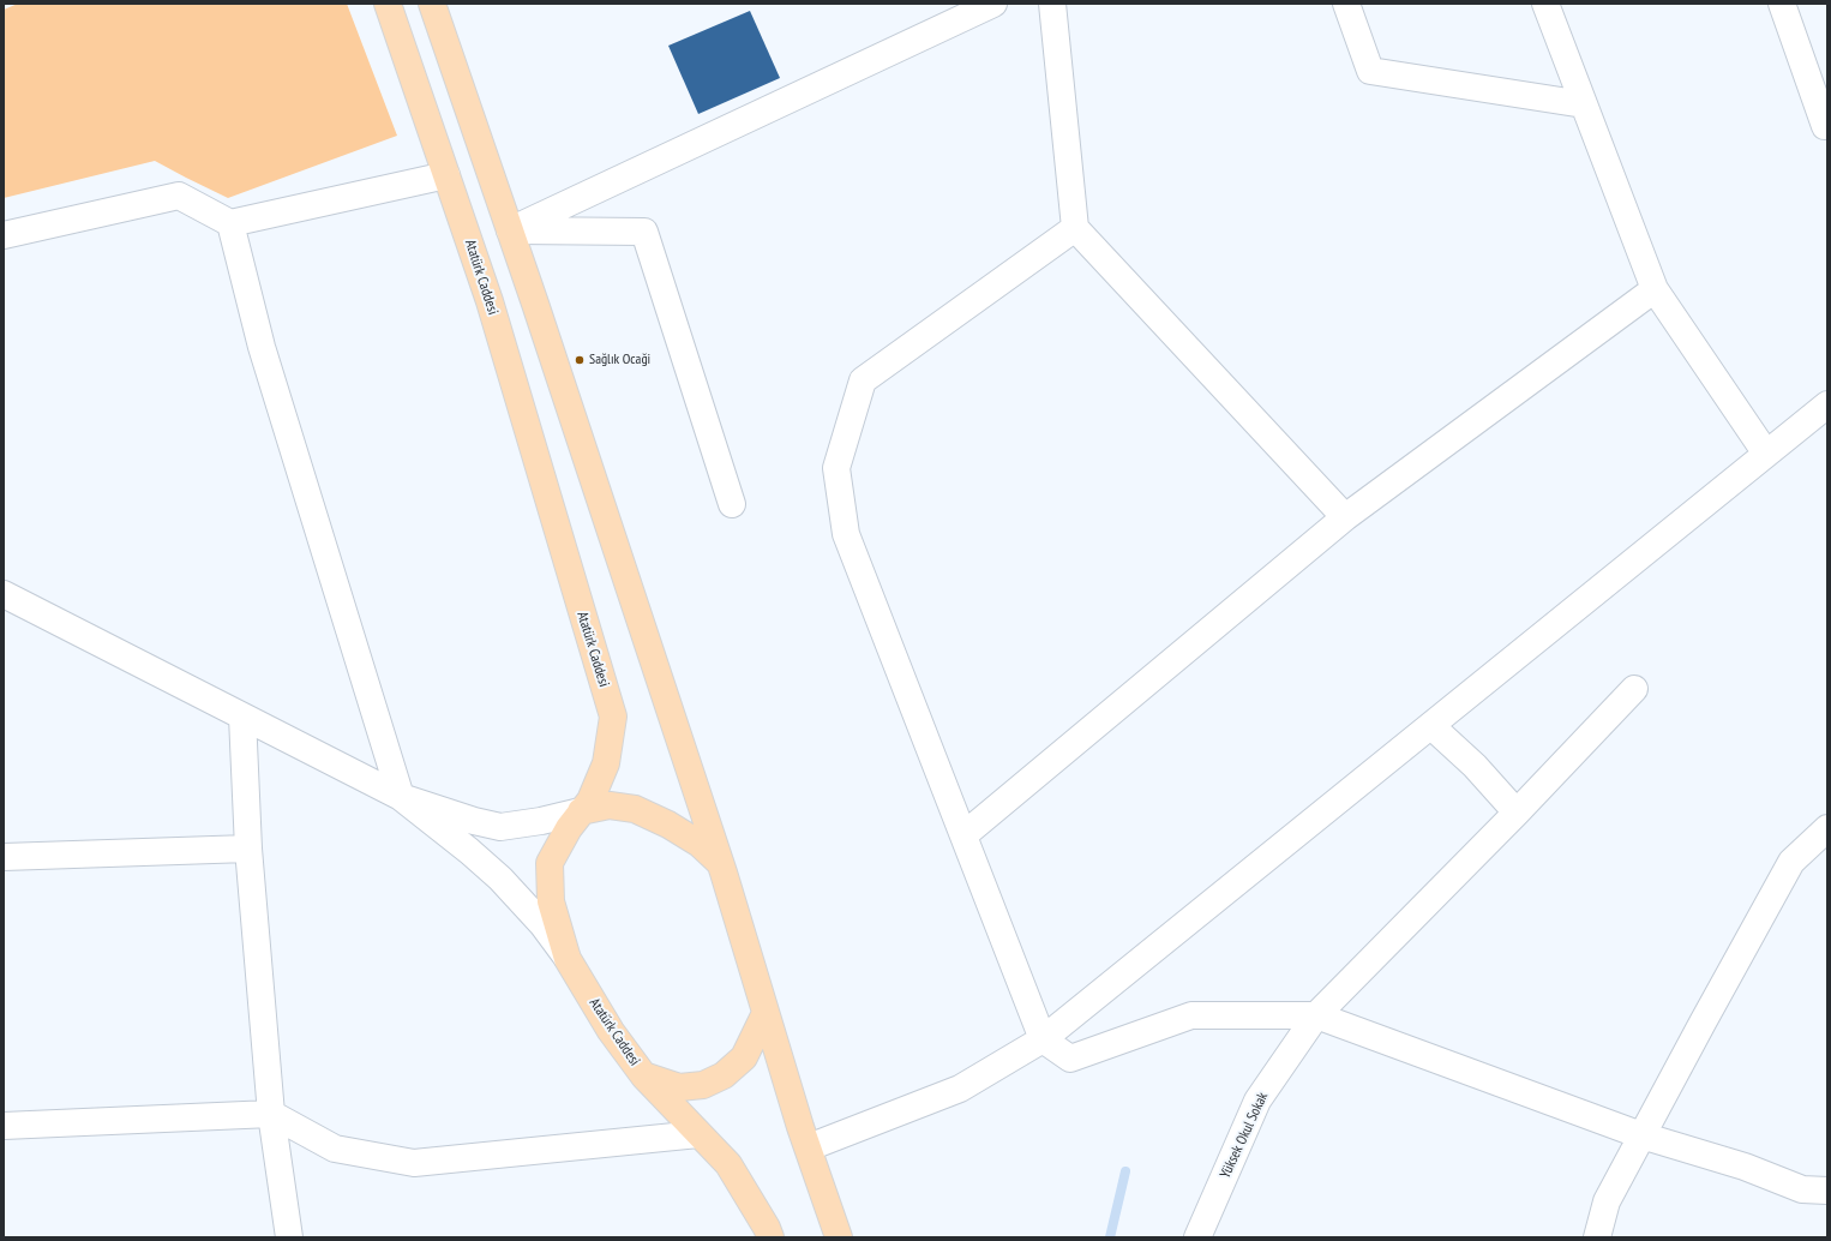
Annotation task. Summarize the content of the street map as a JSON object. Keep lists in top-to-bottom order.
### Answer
{
  "streets": {
    "main road": ["Atatürk Caddesi"],
    "street": ["Yüksek Okul Sokak"]
  },
  "places": ["Sağlık Ocaği"]
}
